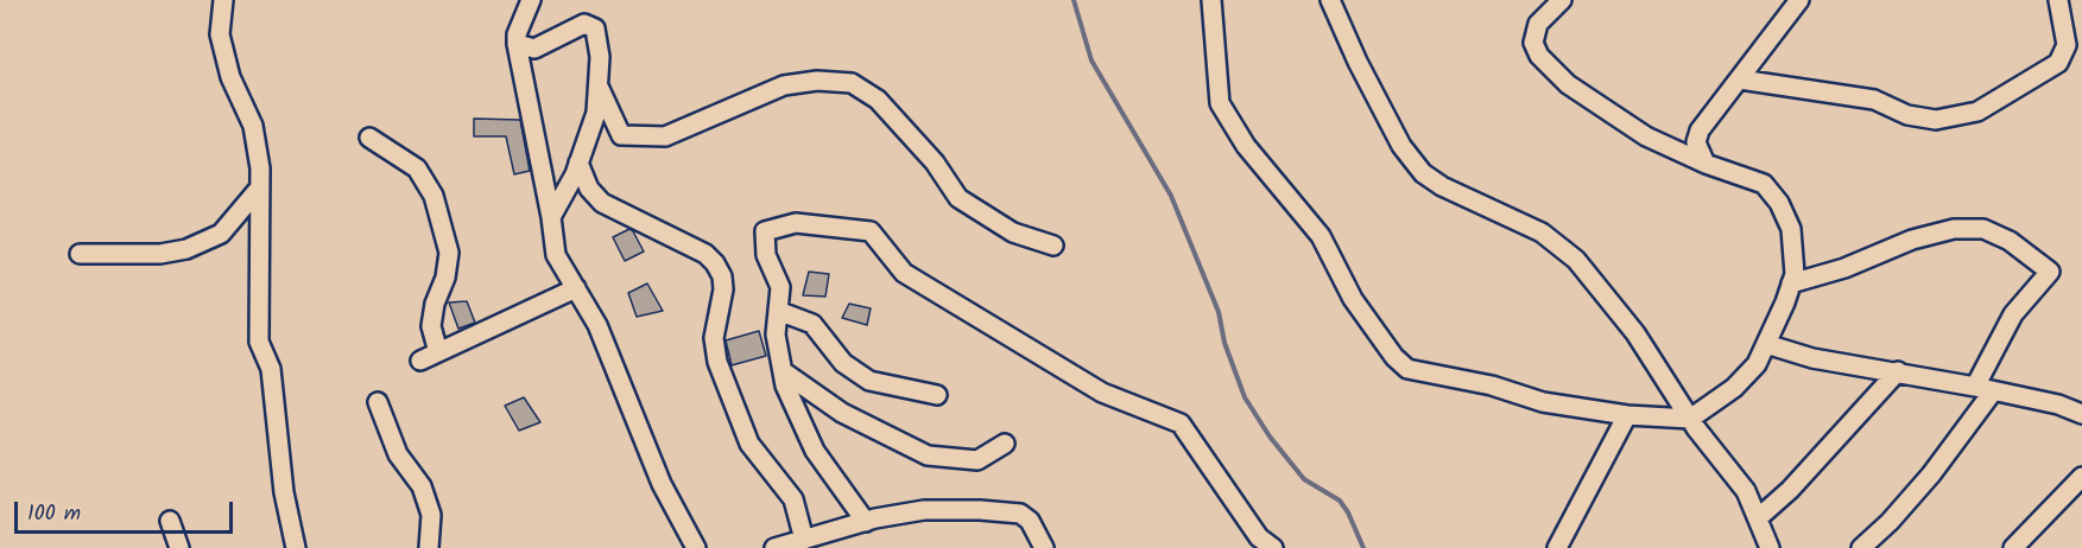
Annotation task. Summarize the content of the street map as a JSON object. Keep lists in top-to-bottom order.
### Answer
{
  "scale_bar": "100 m"
}
